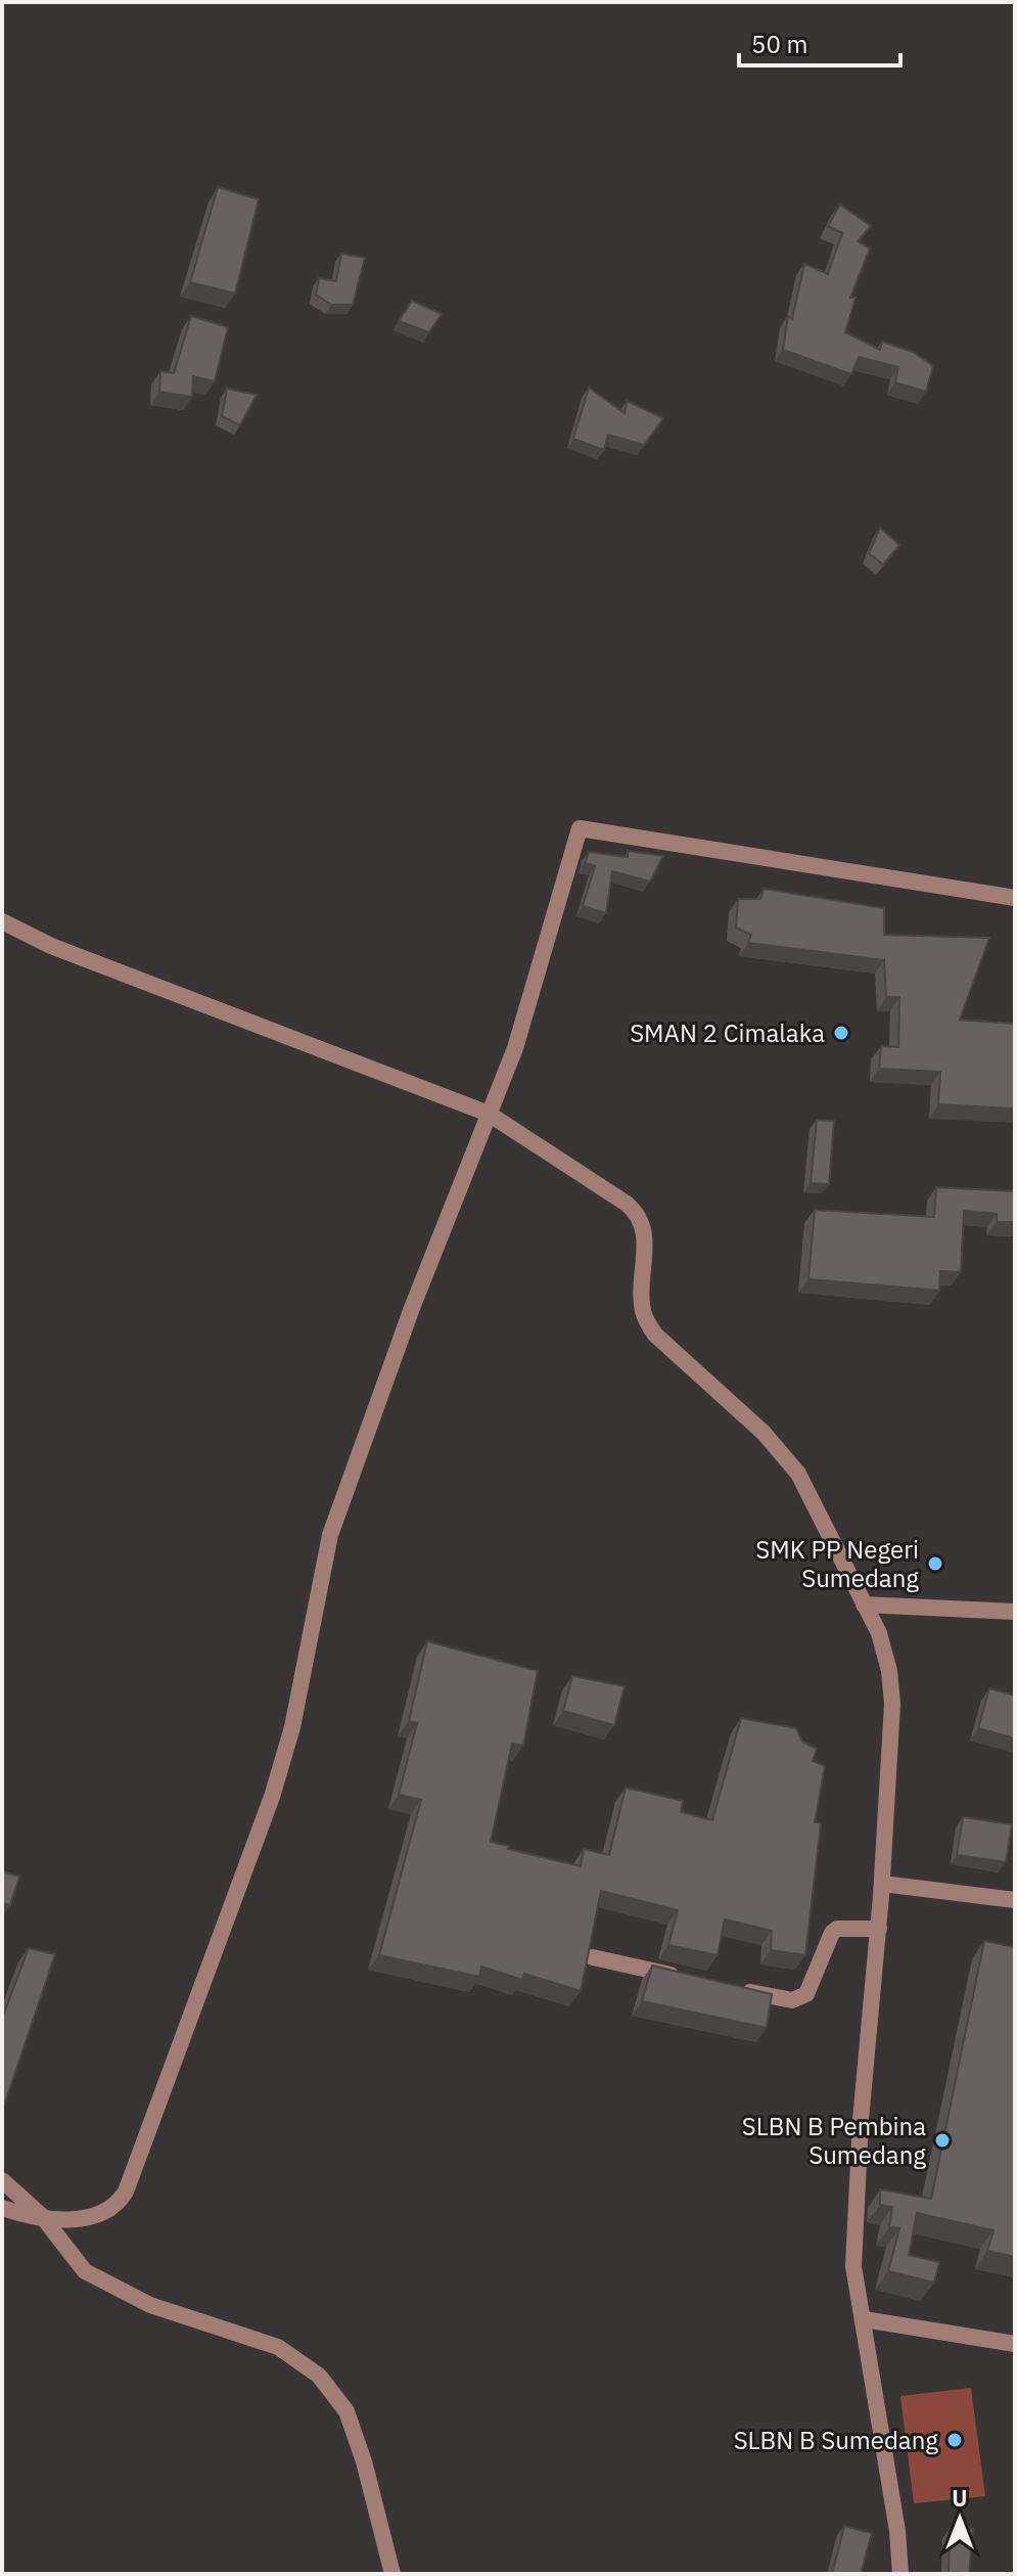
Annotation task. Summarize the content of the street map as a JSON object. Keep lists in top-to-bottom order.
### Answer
{
  "places": [
    "SMAN 2 Cimalaka",
    "SMK PP Negeri Sumedang",
    "SLBN B Pembina Sumedang",
    "SLBN B Sumedang"
  ],
  "scale_bar": "50 m",
  "north": "top"
}
